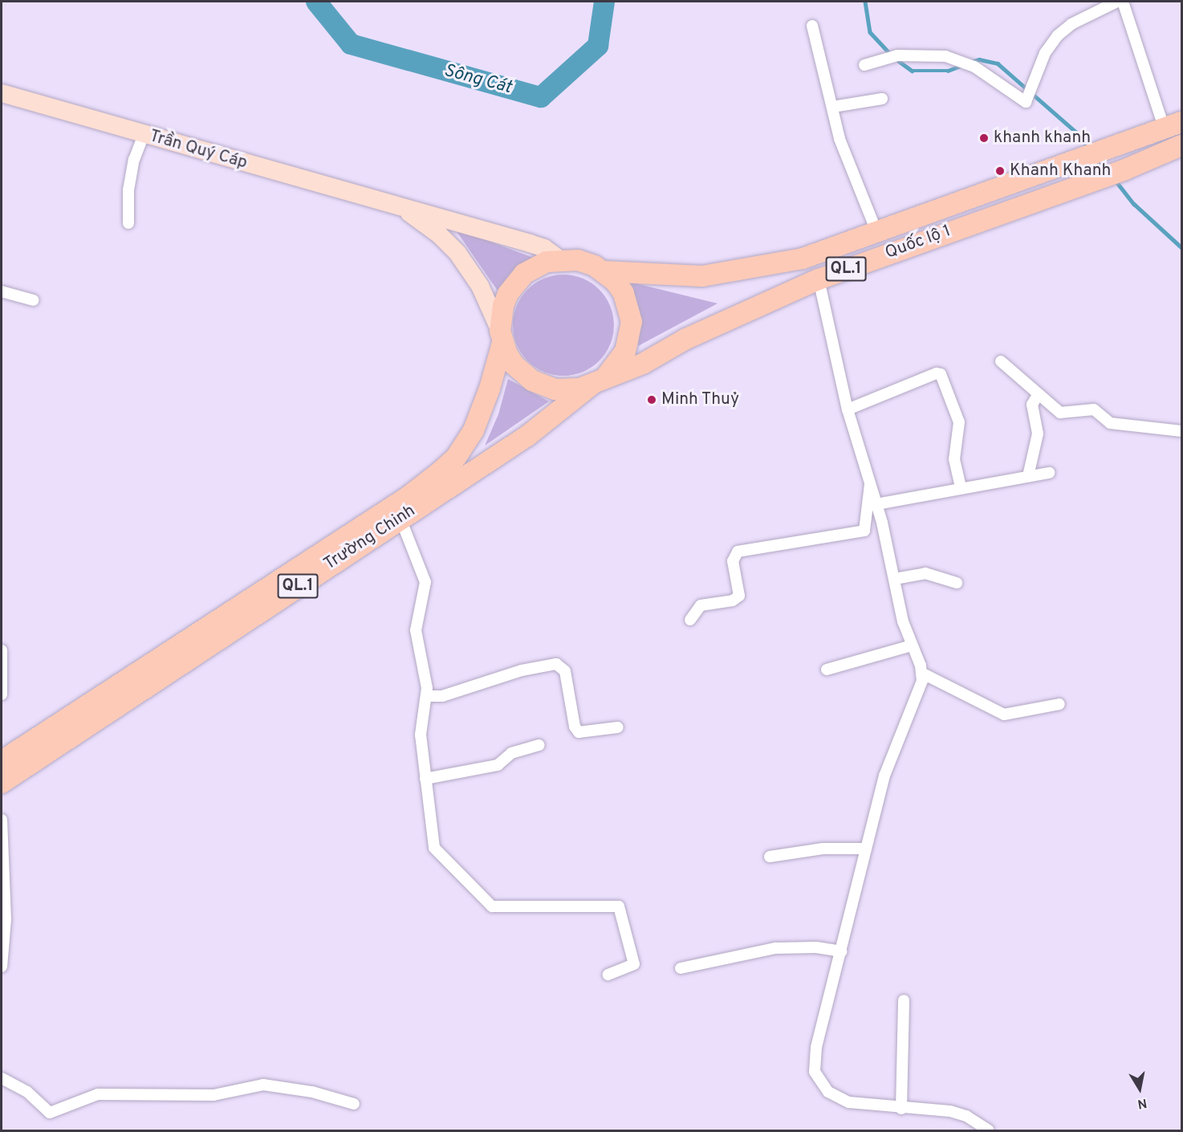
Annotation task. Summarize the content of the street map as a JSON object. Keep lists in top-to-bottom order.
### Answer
{
  "streets": {
    "highway": ["Quốc lộ 1", "QL.1", "Trường Chinh"],
    "main road": ["Trần Quý Cáp"]
  },
  "crossings": [
    ["Trần Quý Cáp", "Quốc lộ 1"],
    ["Trần Quý Cáp", "QL.1"],
    ["Trần Quý Cáp", "Trường Chinh"],
    ["Quốc lộ 1", "QL.1"],
    ["Quốc lộ 1", "Trường Chinh"],
    ["QL.1", "Trường Chinh"]
  ],
  "water": ["Sông Cát"],
  "places": ["khanh khanh", "Khanh Khanh", "Minh Thuỷ"],
  "north": "bottom"
}
